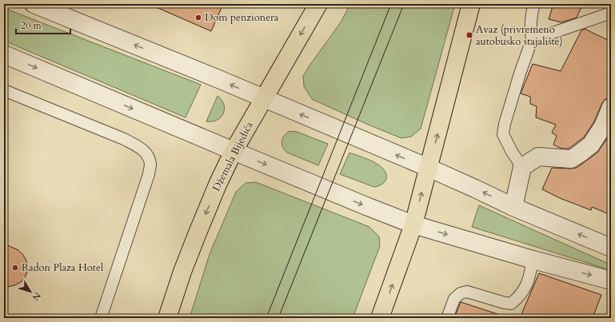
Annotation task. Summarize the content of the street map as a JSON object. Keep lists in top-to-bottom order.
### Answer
{
  "streets": {
    "main road": ["Džemala Bijedića"]
  },
  "one_way": ["Džemala Bijedića"],
  "places": {
    "other": ["Dom penzionera", "Radon Plaza Hotel"],
    "transit": ["Avaz (privremeno autobusko stajalište)"]
  },
  "scale_bar": "20 m",
  "north": "bottom right"
}
